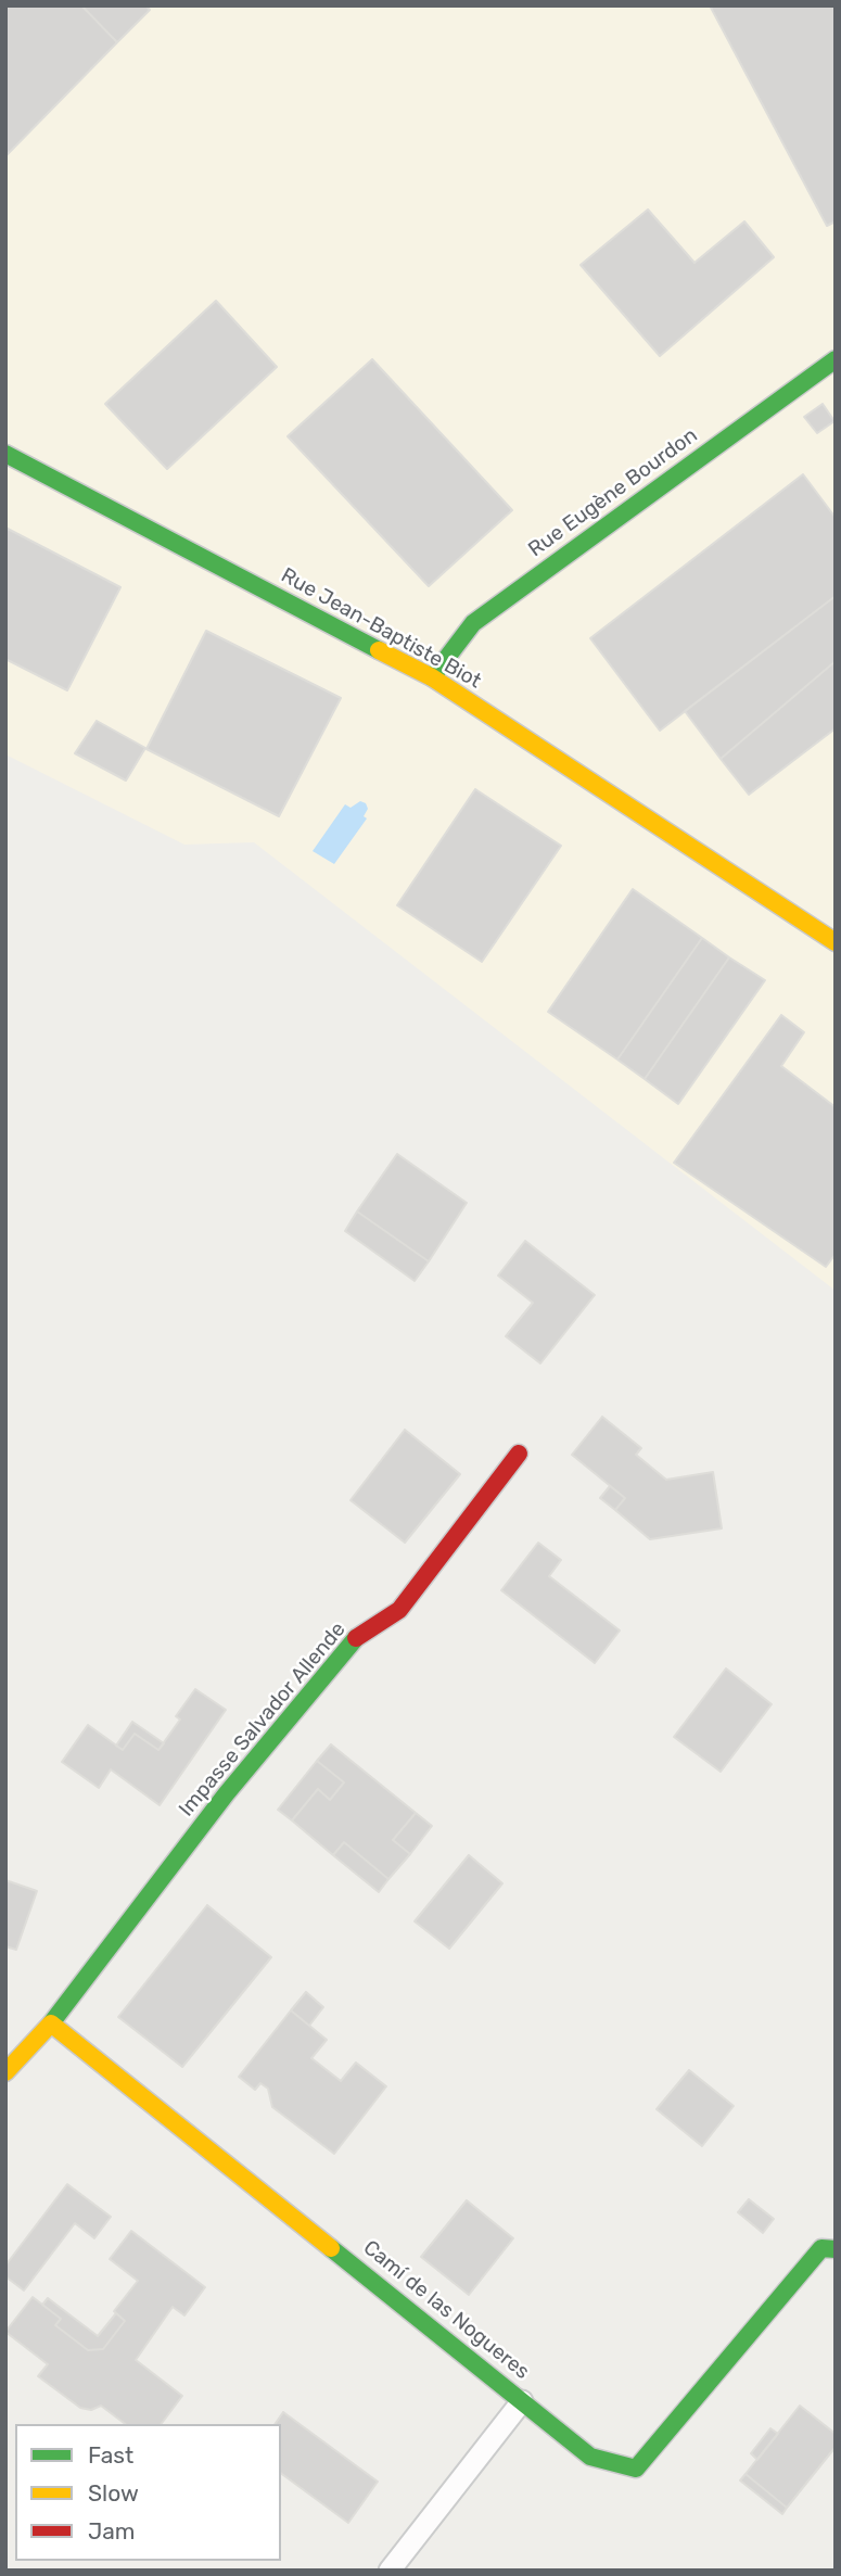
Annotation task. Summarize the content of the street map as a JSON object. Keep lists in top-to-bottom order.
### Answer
{
  "streets": {
    "street": [
      "Rue Eugène Bourdon",
      "Rue Jean-Baptiste Biot",
      "Impasse Salvador Allende",
      "Camí de las Nogueres"
    ]
  },
  "crossings": [
    ["Rue Eugène Bourdon", "Rue Jean-Baptiste Biot"],
    ["Impasse Salvador Allende", "Camí de las Nogueres"]
  ],
  "legend": ["Fast", "Slow", "Jam"]
}
